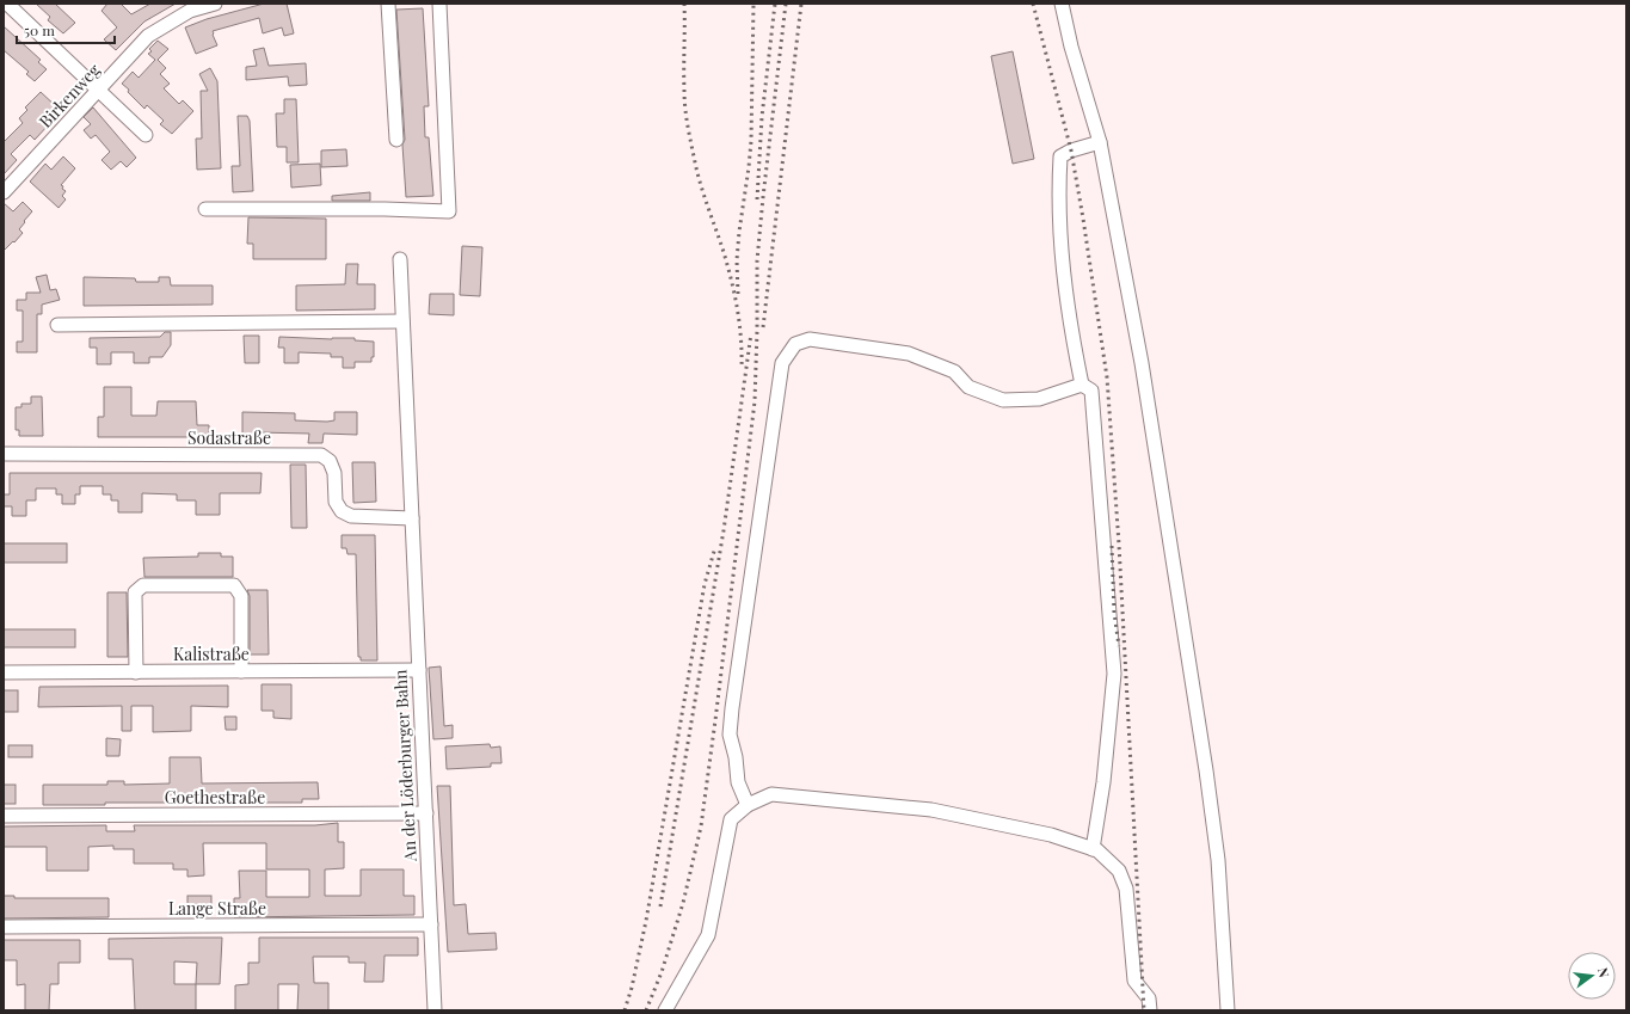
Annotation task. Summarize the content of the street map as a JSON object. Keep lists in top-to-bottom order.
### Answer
{
  "streets": {
    "street": [
      "Birkenweg",
      "Sodastraße",
      "Kalistraße",
      "An der Löderburger Bahn",
      "Goethestraße",
      "Lange Straße"
    ]
  },
  "crossings": [
    ["Sodastraße", "An der Löderburger Bahn"],
    ["Kalistraße", "An der Löderburger Bahn"],
    ["An der Löderburger Bahn", "Goethestraße"],
    ["An der Löderburger Bahn", "Lange Straße"]
  ],
  "scale_bar": "50 m",
  "north": "right"
}
